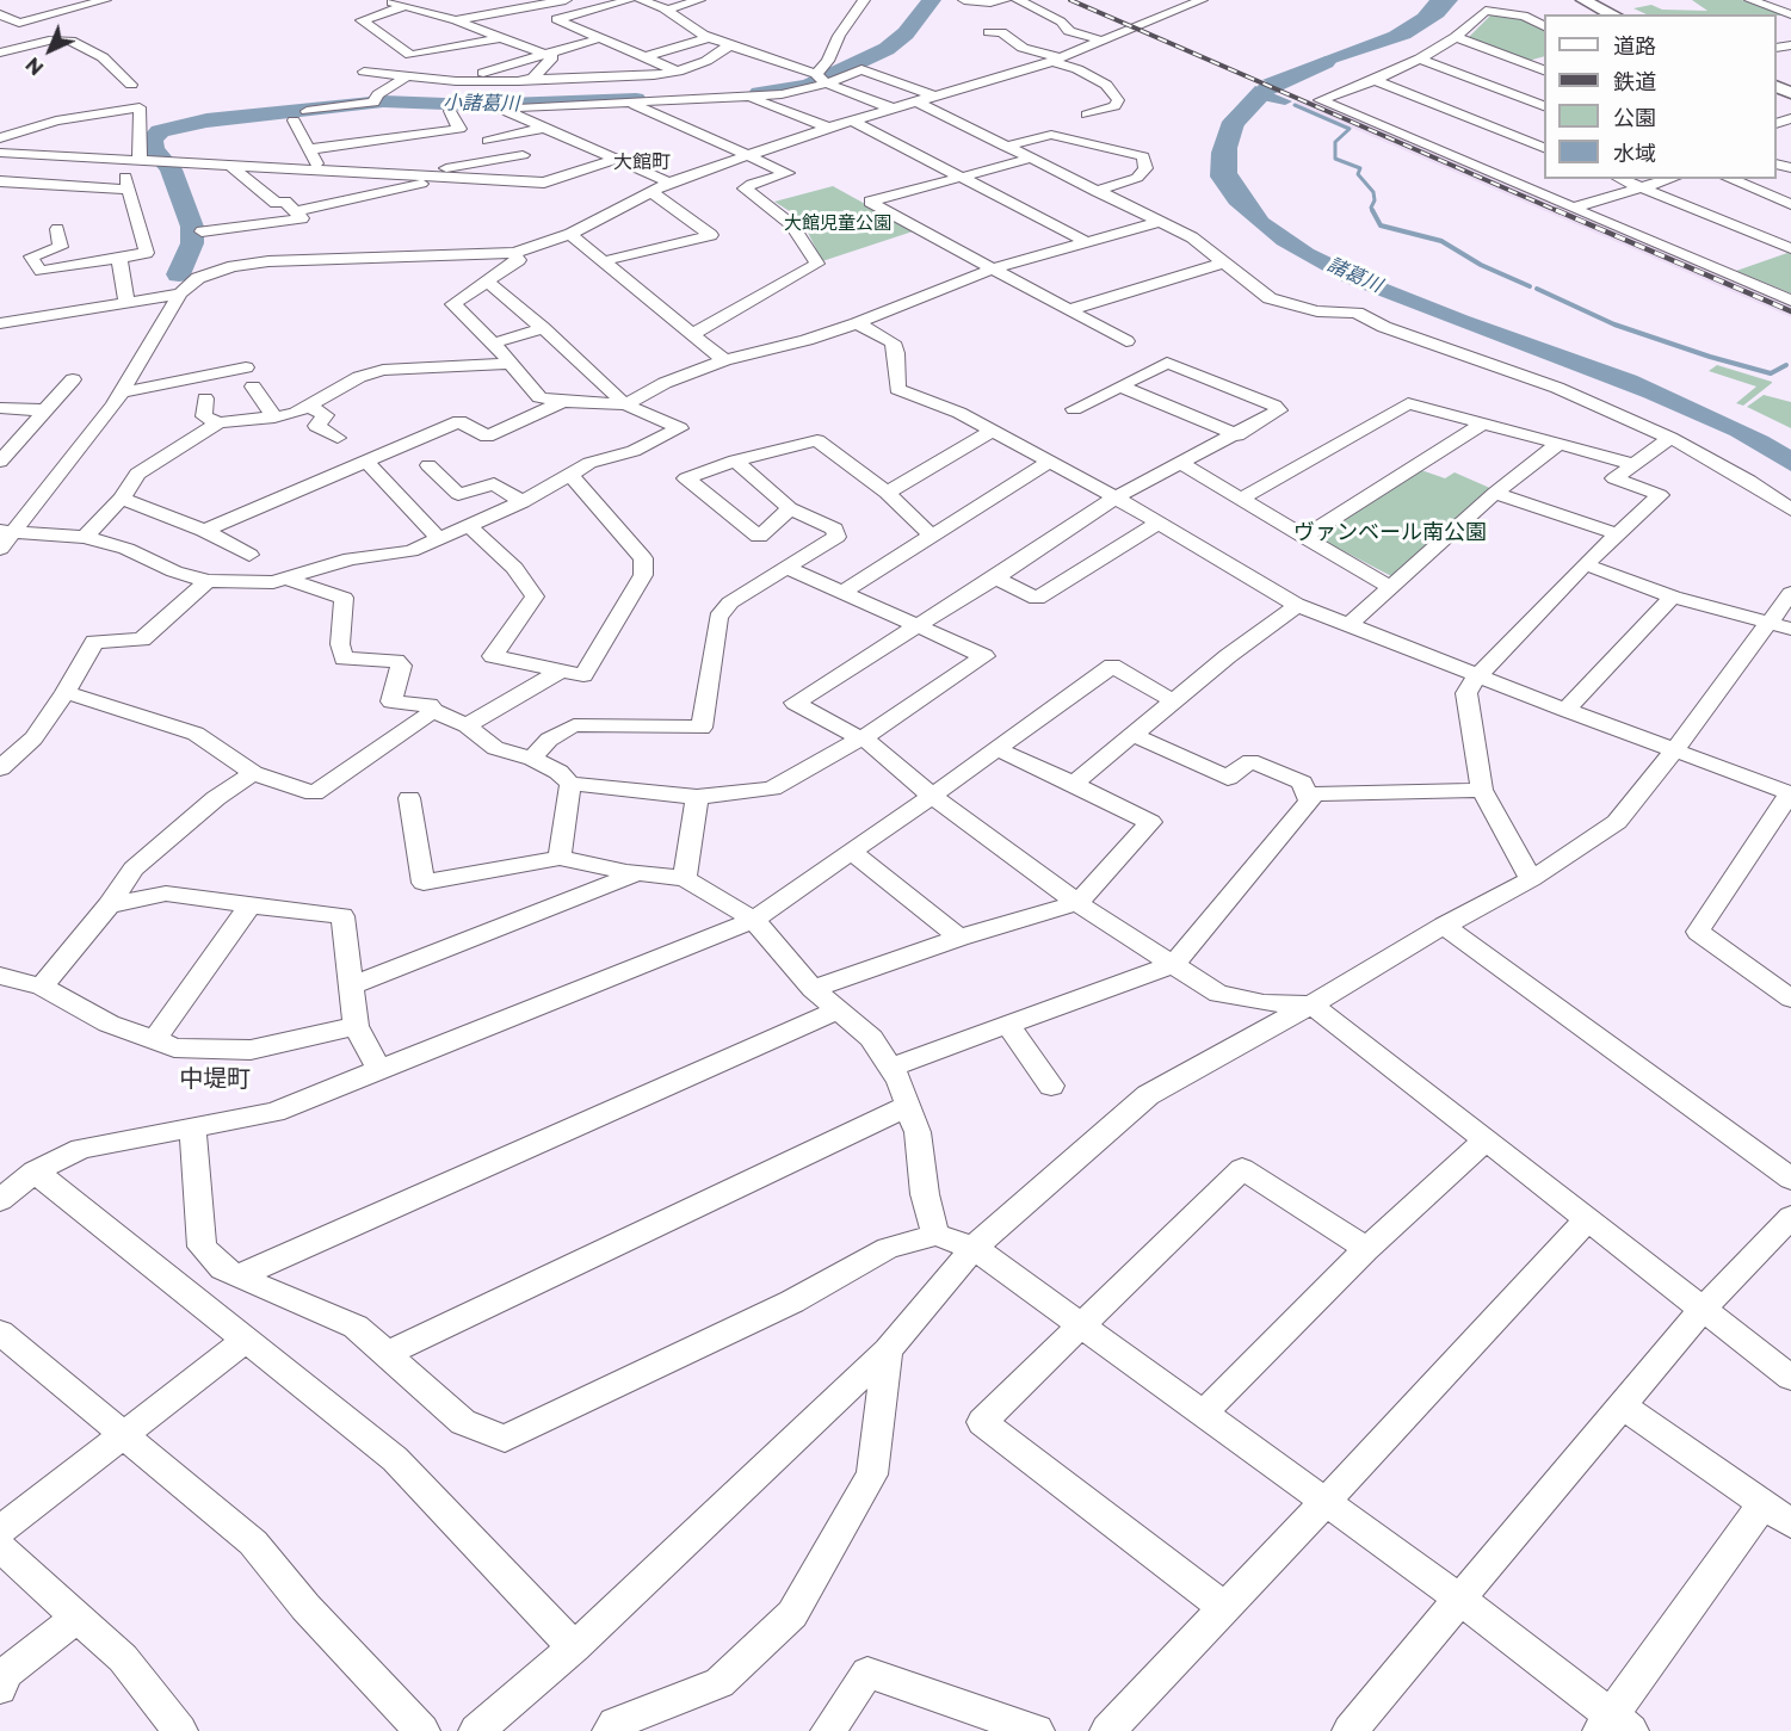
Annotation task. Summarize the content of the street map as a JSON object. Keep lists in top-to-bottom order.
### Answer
{
  "districts": ["大館町", "中堤町"],
  "water": ["小諸葛川", "諸葛川"],
  "parks": ["大館児童公園", "ヴァンベール南公園"],
  "legend": [
    "道路",
    "鉄道",
    "公園",
    "水域"
  ],
  "north": "bottom left"
}
